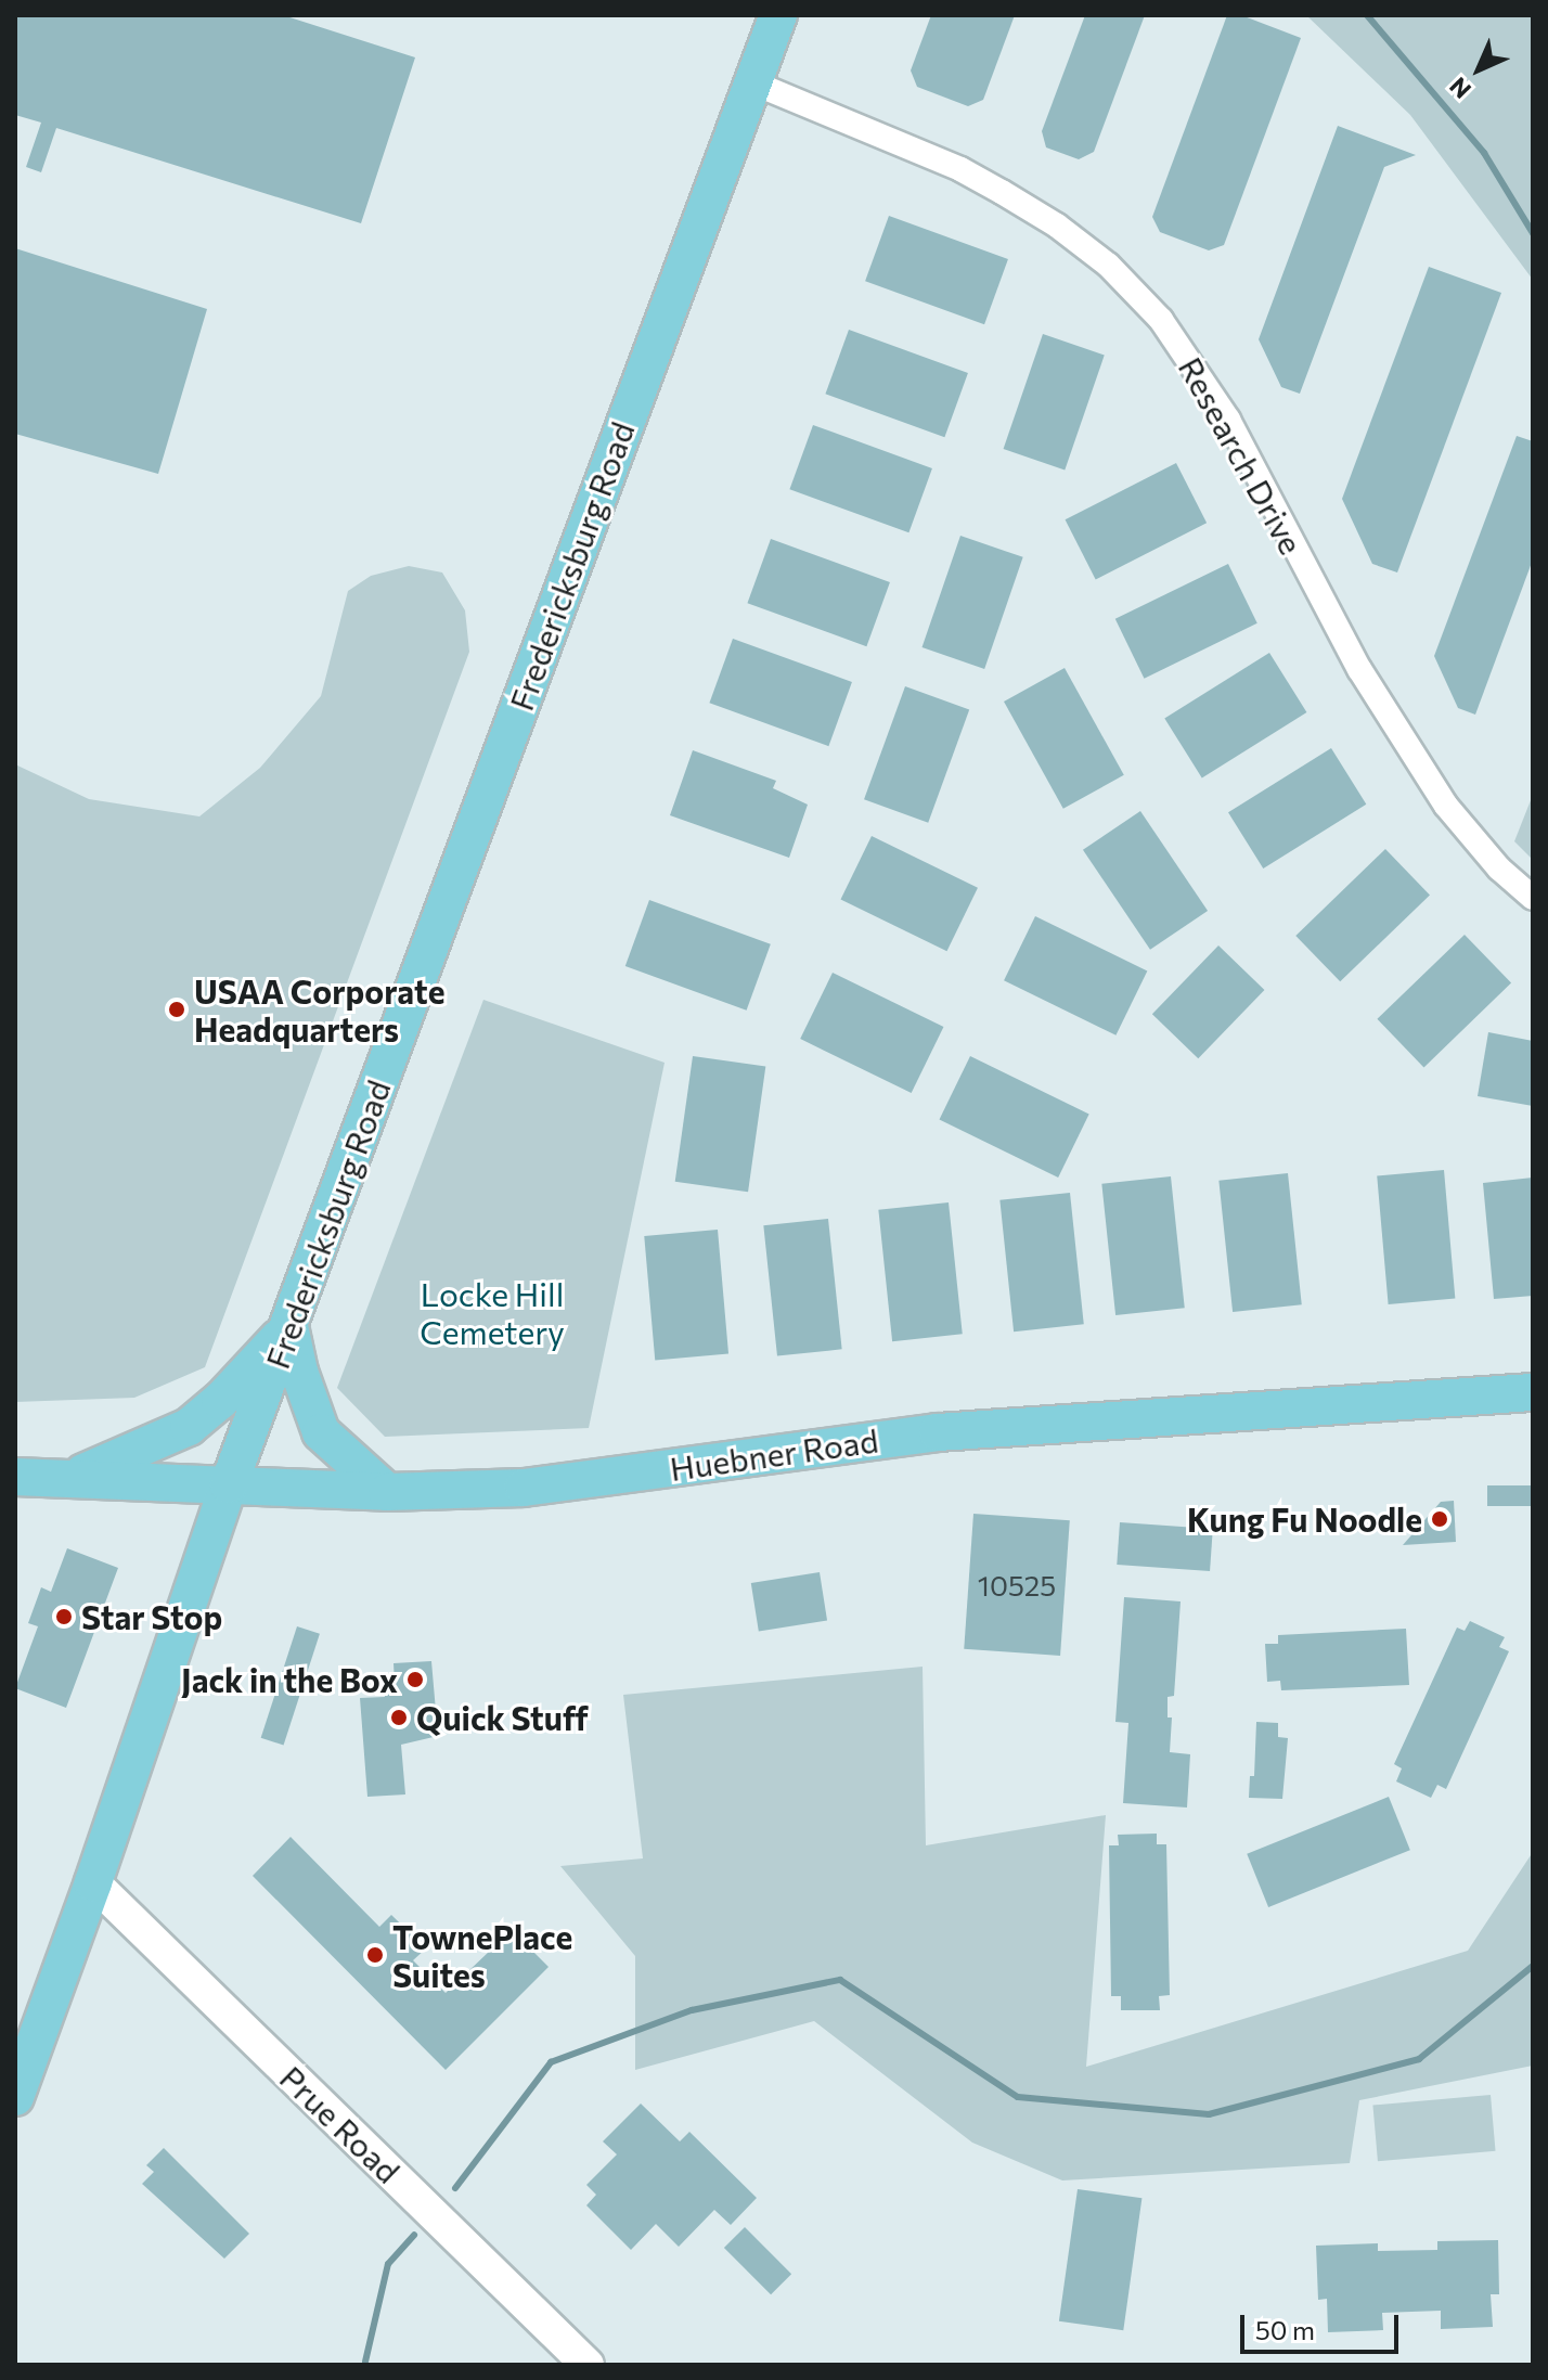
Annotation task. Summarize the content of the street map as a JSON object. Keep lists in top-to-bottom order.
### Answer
{
  "streets": {
    "main road": ["Fredericksburg Road", "Huebner Road"],
    "street": ["Research Drive", "Prue Road"]
  },
  "crossings": [
    ["Research Drive", "Fredericksburg Road"],
    ["Fredericksburg Road", "Huebner Road"],
    ["Fredericksburg Road", "Prue Road"]
  ],
  "parks": ["Locke Hill Cemetery"],
  "places": [
    "USAA Corporate Headquarters",
    "Kung Fu Noodle",
    "Star Stop",
    "Jack in the Box",
    "Quick Stuff",
    "TownePlace Suites"
  ],
  "house_numbers": ["10525"],
  "scale_bar": "50 m",
  "north": "bottom left"
}
